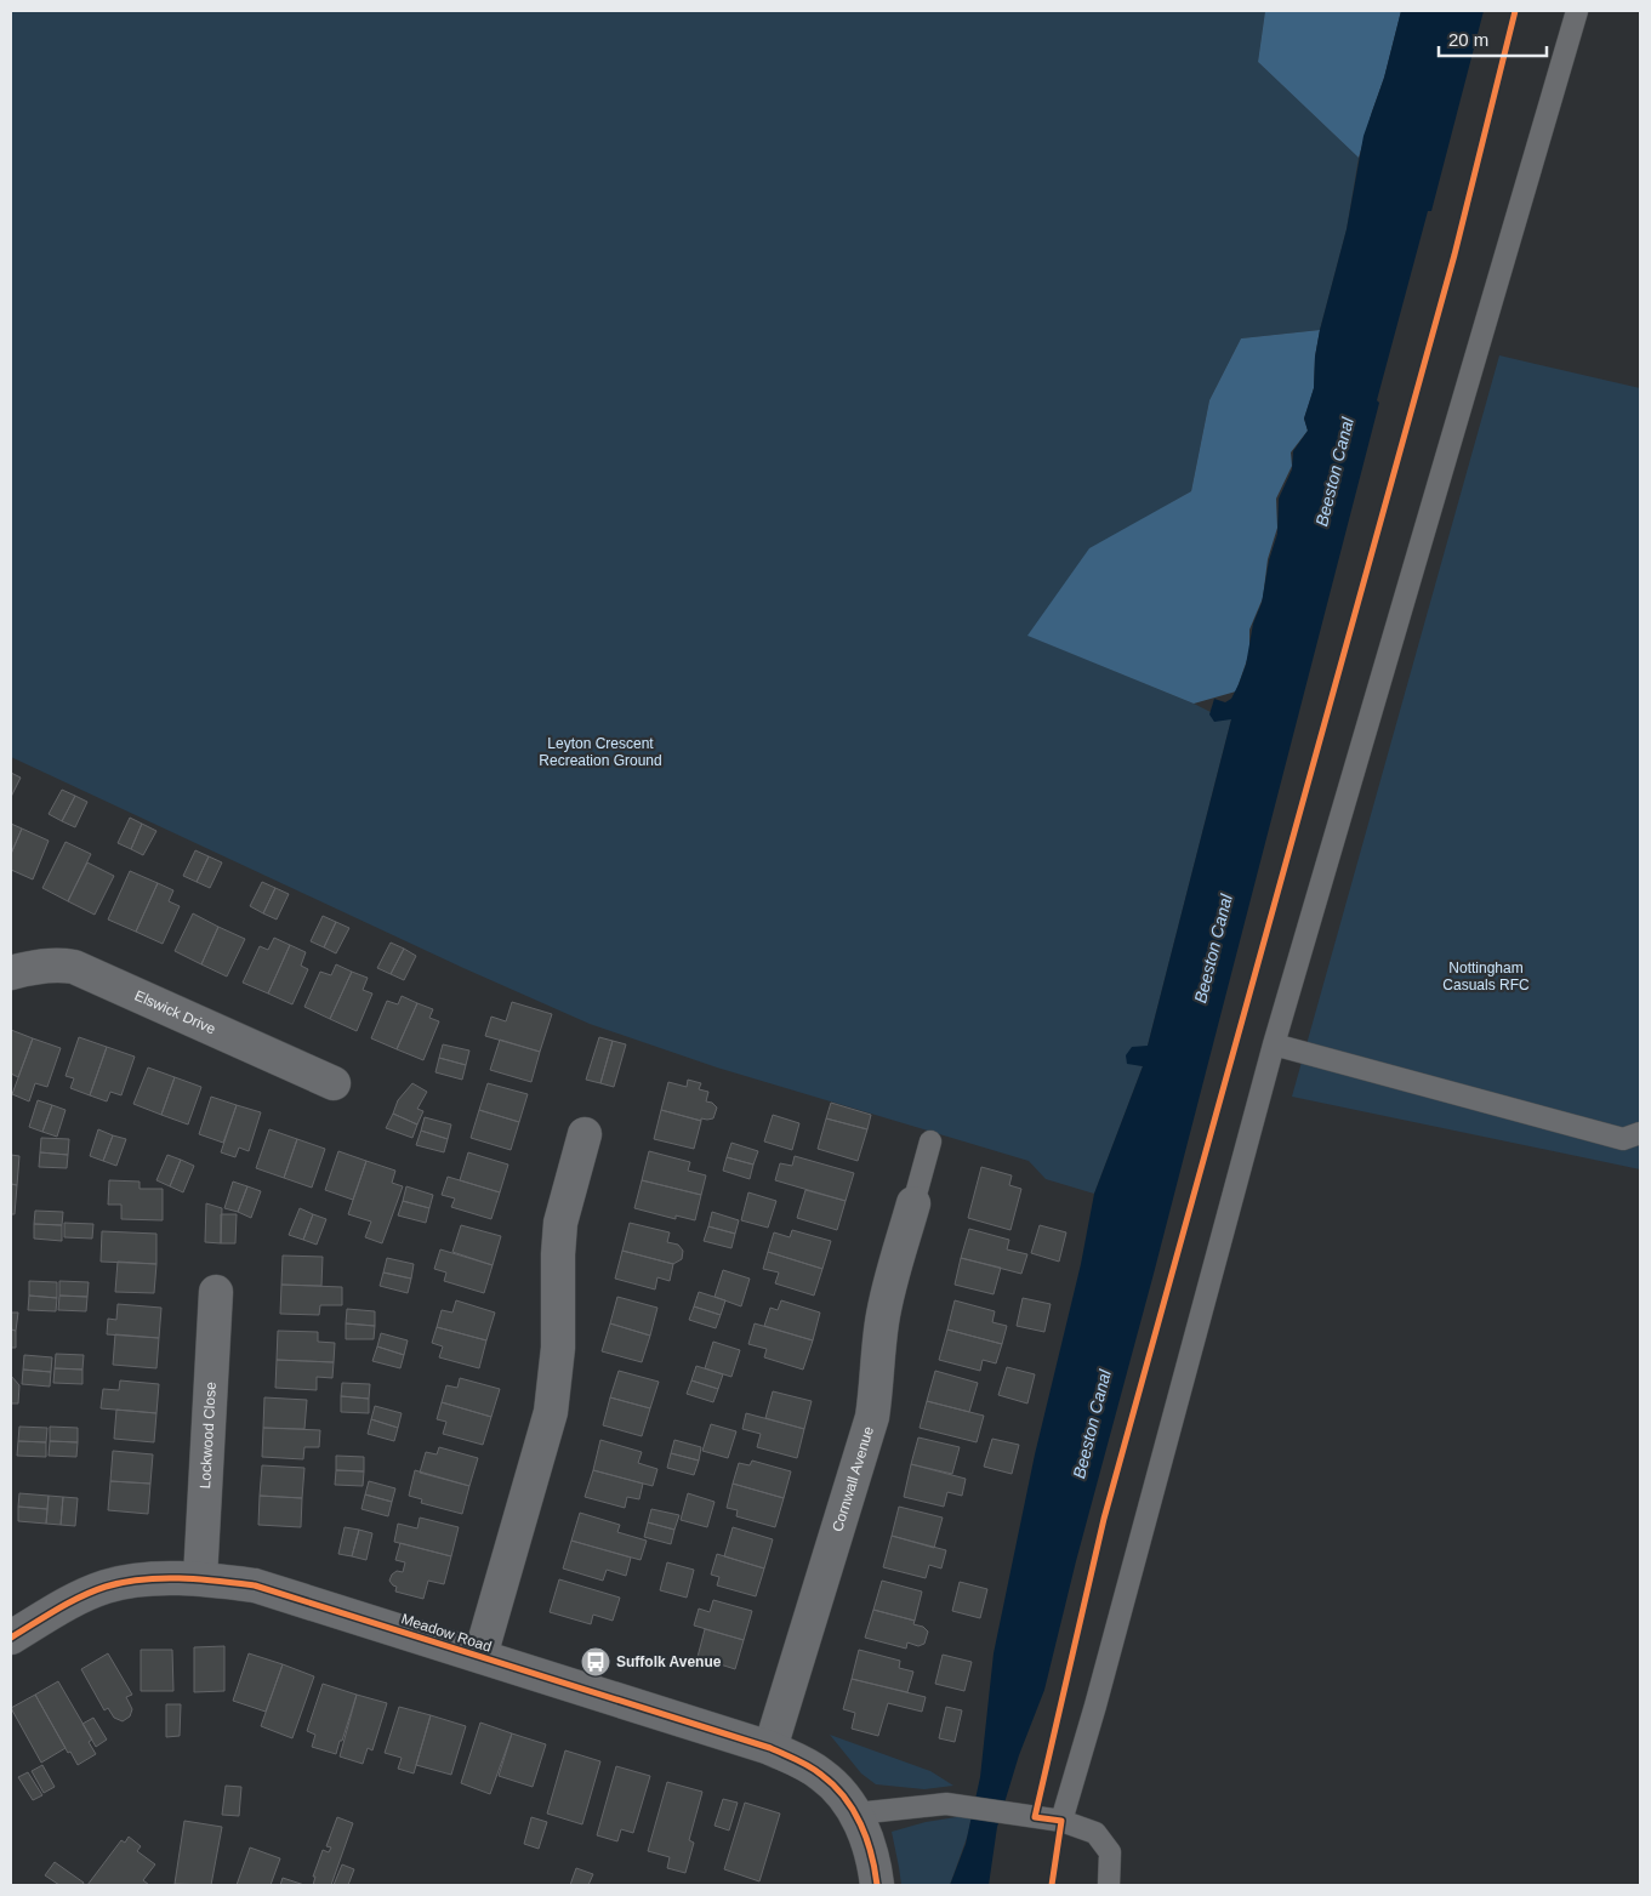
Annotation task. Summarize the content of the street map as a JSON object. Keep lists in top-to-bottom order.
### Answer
{
  "streets": {
    "street": [
      "Elswick Drive",
      "Lockwood Close",
      "Cornwall Avenue",
      "Meadow Road"
    ]
  },
  "crossings": [
    ["Lockwood Close", "Meadow Road"],
    ["Cornwall Avenue", "Meadow Road"]
  ],
  "water": ["Beeston Canal"],
  "parks": ["Leyton Crescent Recreation Ground", "Nottingham Casuals RFC"],
  "places": {
    "bus stop": ["Suffolk Avenue"]
  },
  "scale_bar": "20 m"
}
